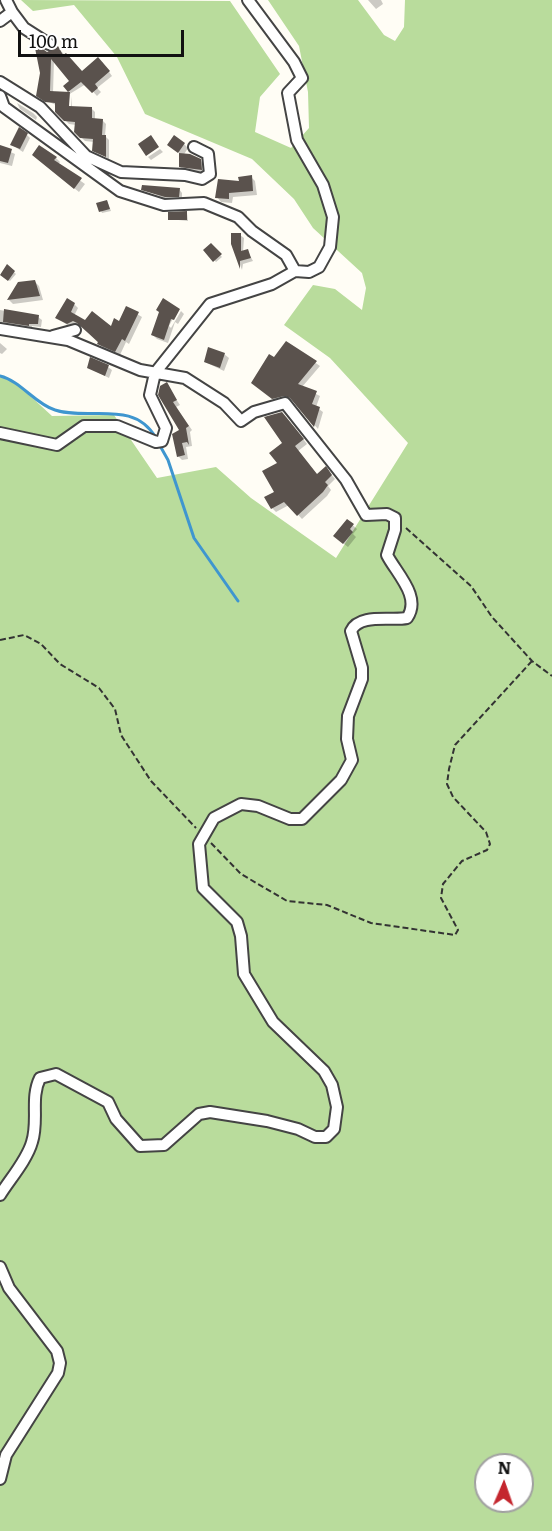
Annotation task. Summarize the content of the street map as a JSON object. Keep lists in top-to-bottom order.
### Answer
{
  "scale_bar": "100 m",
  "north": "top"
}
